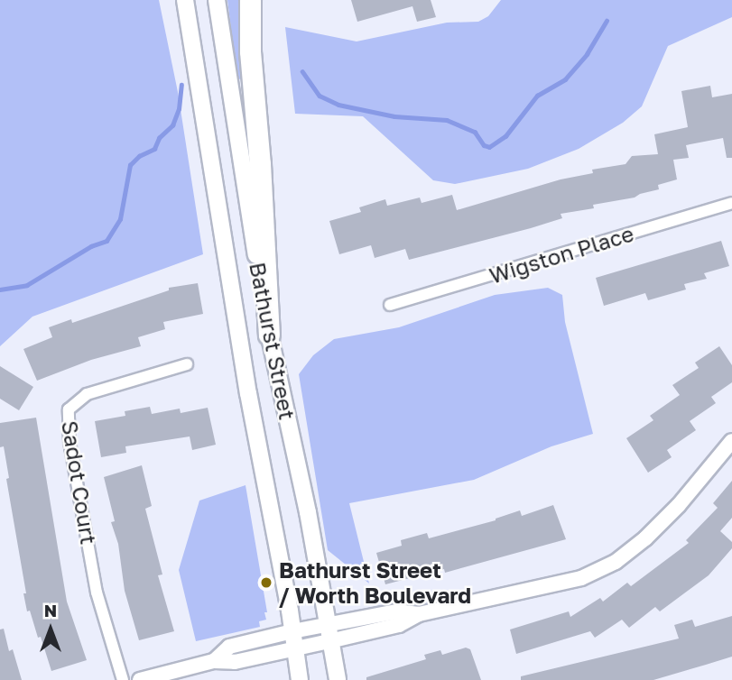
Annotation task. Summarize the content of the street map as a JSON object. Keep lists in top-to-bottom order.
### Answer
{
  "streets": {
    "main road": ["Bathurst Street"],
    "street": ["Wigston Place", "Sadot Court"]
  },
  "places": ["Bathurst Street / Worth Boulevard"],
  "north": "top"
}
